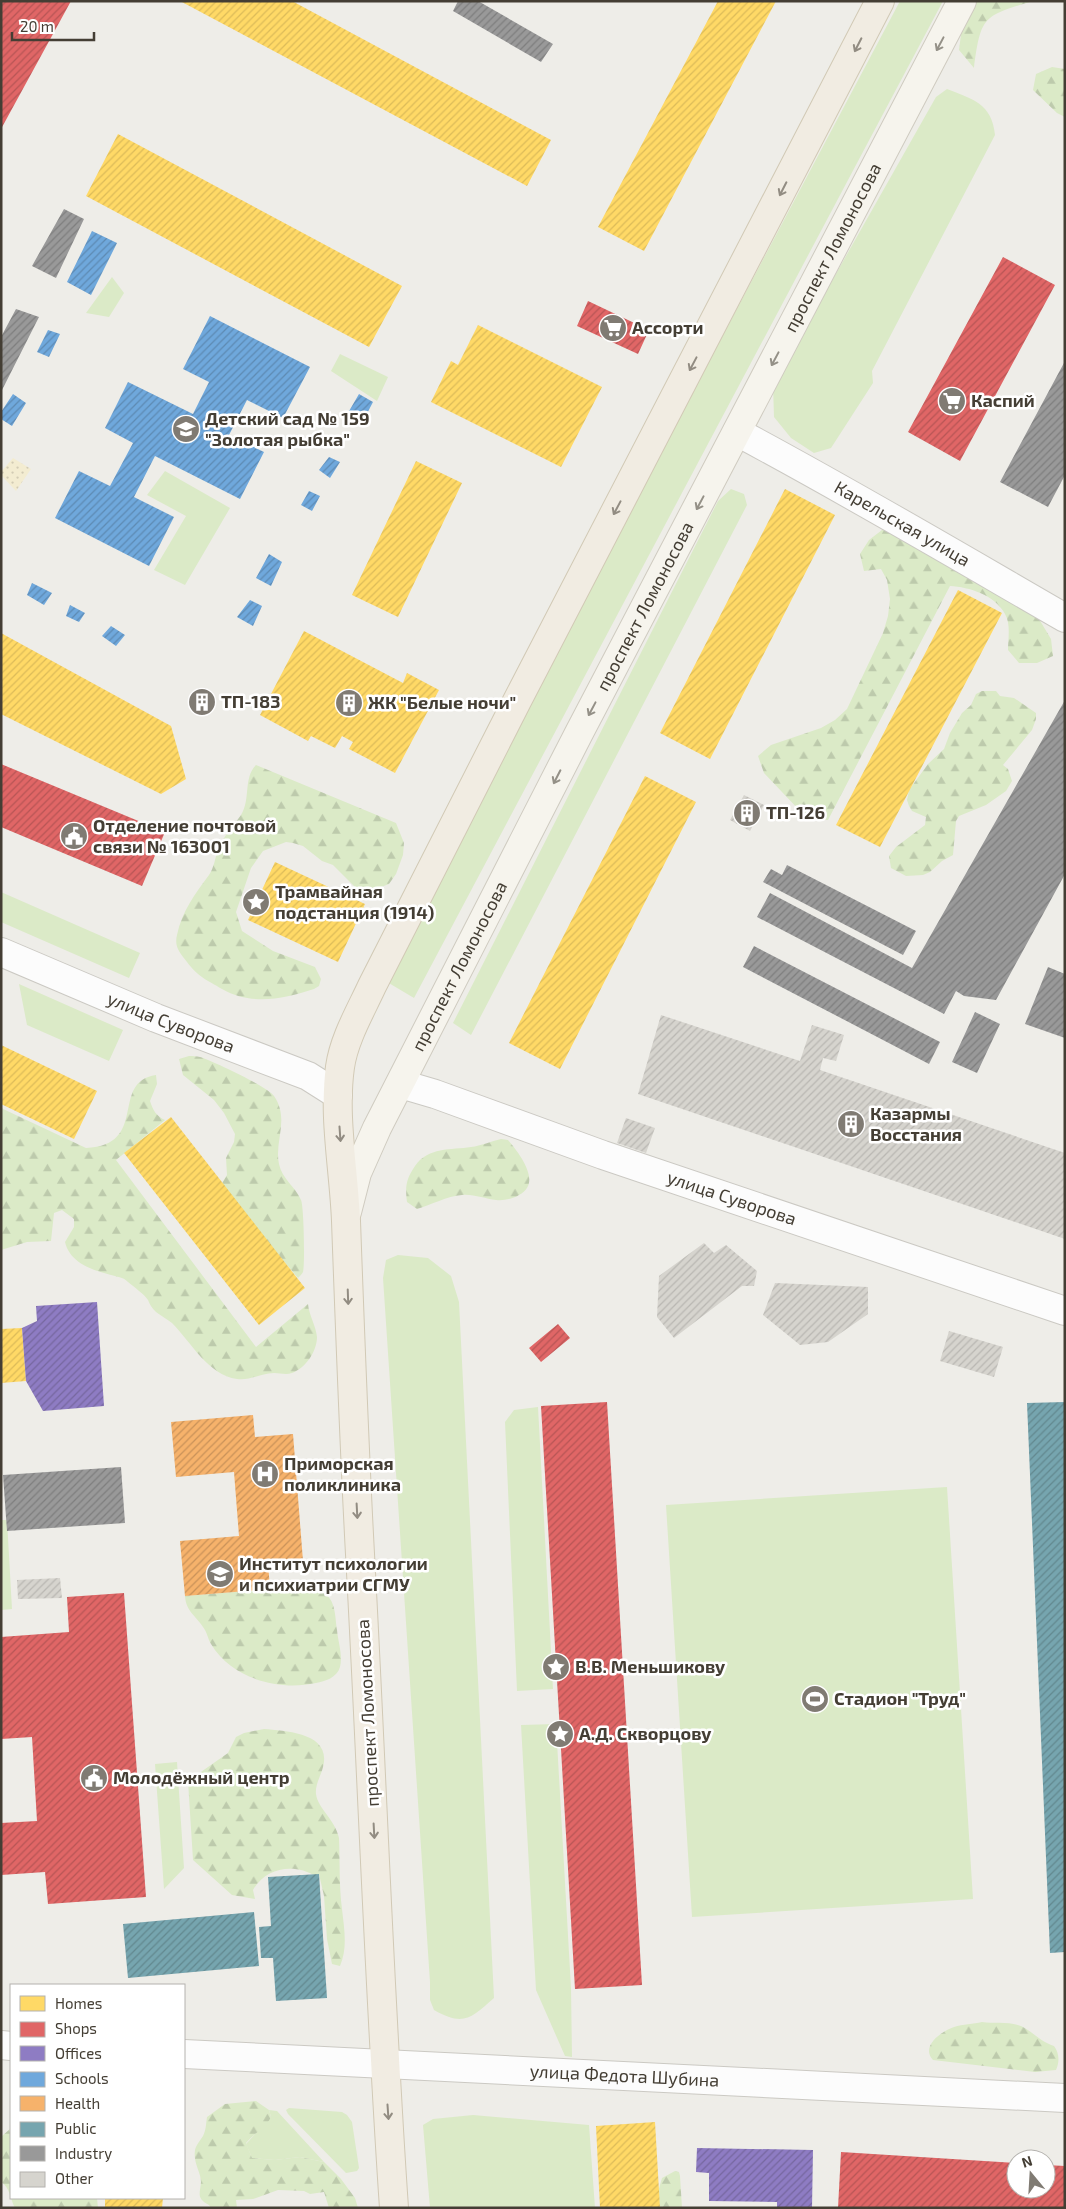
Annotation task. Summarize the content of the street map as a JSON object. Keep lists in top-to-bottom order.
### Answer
{
  "streets": {
    "main road": ["проспект Ломоносова"],
    "street": ["Карельская улица", "улица Суворова", "улица Федота Шубина"]
  },
  "crossings": [
    ["проспект Ломоносова", "Карельская улица"],
    ["проспект Ломоносова", "улица Суворова"],
    ["проспект Ломоносова", "улица Федота Шубина"]
  ],
  "one_way": ["проспект Ломоносова"],
  "places": {
    "supermarket": ["Ассорти", "Каспий"],
    "school or university": ["Детский сад № 159 \"Золотая рыбка\"", "Институт психологии и психиатрии СГМУ"],
    "building": [
      "ТП-183",
      "ЖК \"Белые ночи\"",
      "ТП-126",
      "Казармы Восстания"
    ],
    "public building": ["Отделение почтовой связи № 163001", "Молодёжный центр"],
    "place": ["Трамвайная подстанция (1914)", "В.В. Меньшикову", "А.Д. Скворцову"],
    "hospital": ["Приморская поликлиника"],
    "sports": ["Стадион \"Труд\""]
  },
  "legend": [
    "Homes",
    "Shops",
    "Offices",
    "Schools",
    "Health",
    "Public",
    "Industry",
    "Other"
  ],
  "scale_bar": "20 m",
  "north": "top"
}
